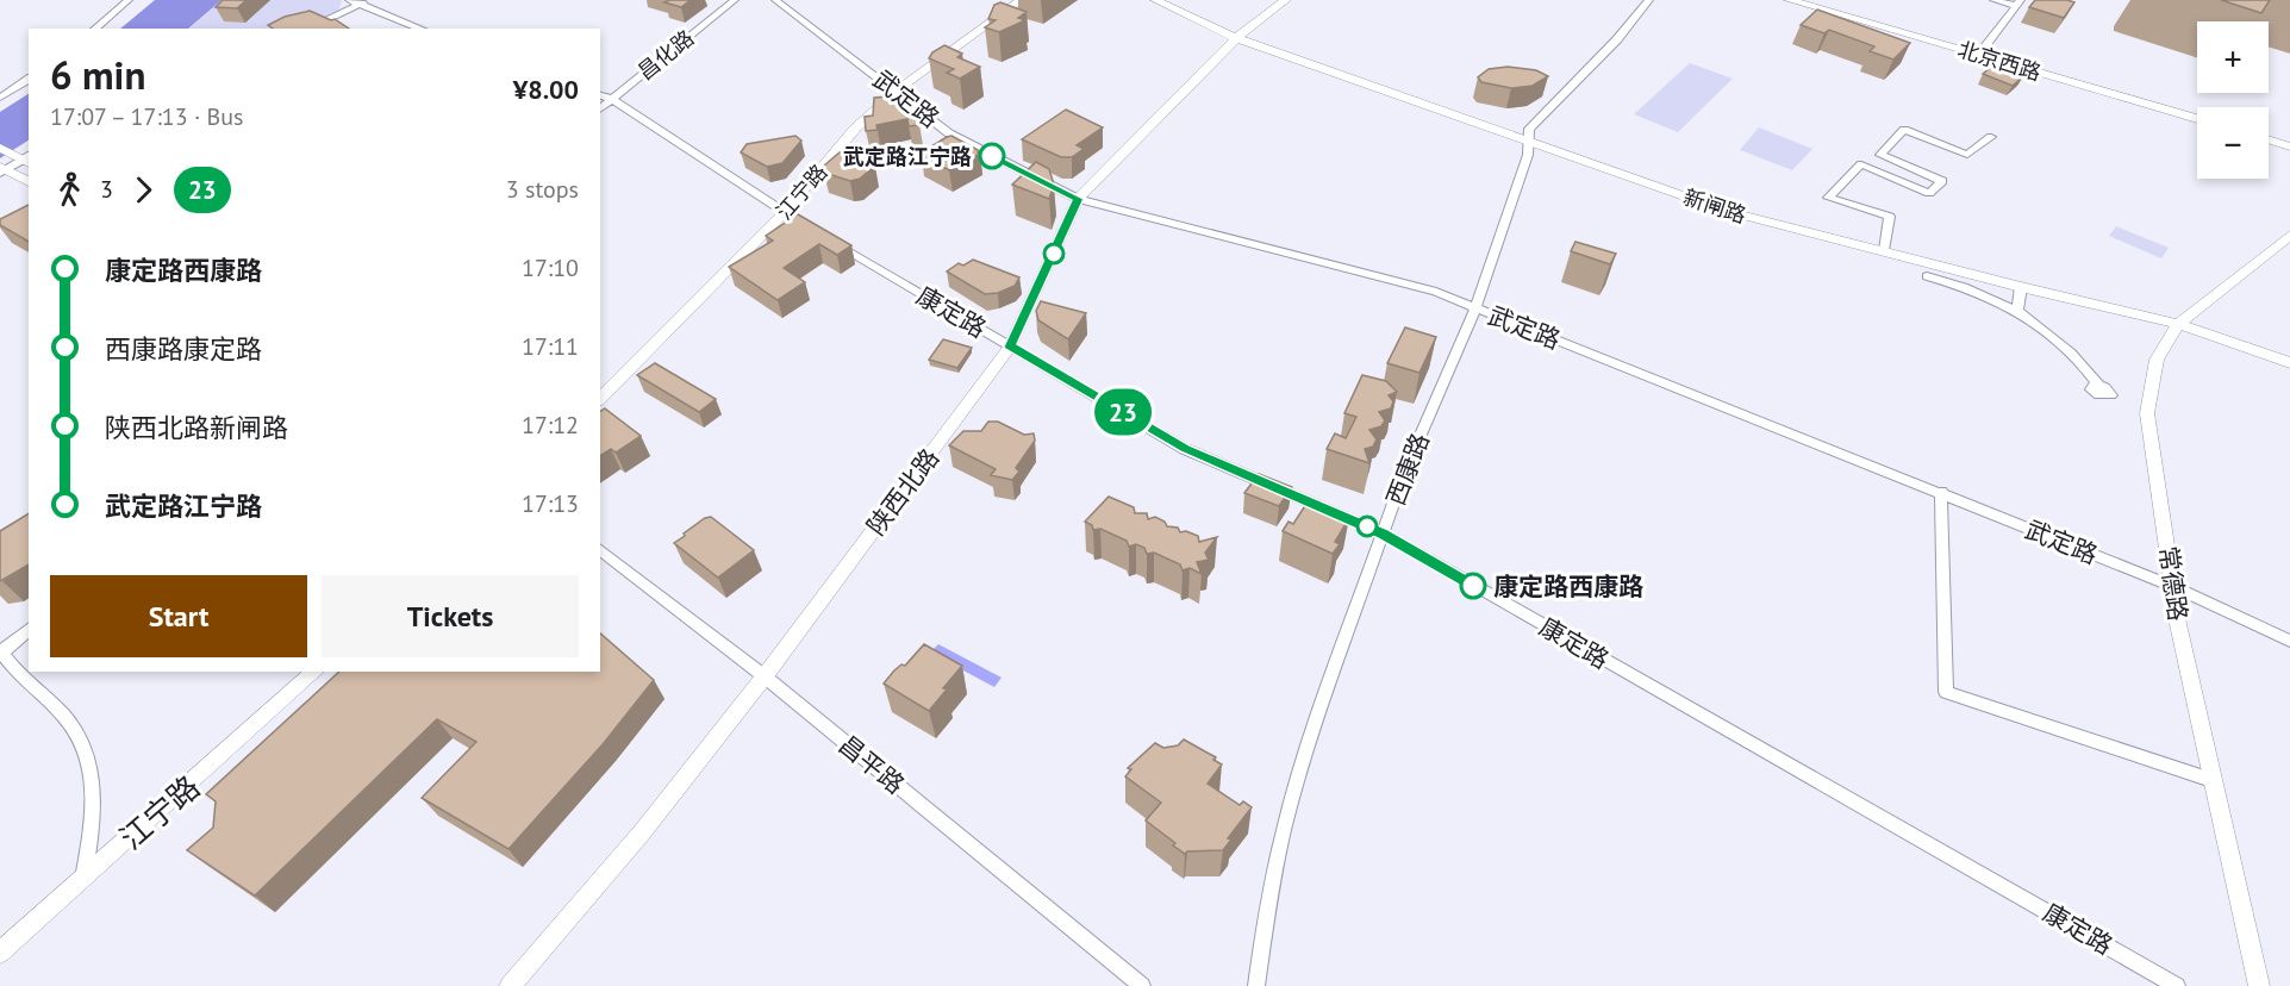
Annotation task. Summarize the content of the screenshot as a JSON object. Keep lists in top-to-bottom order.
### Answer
{
  "streets": {
    "main road": [
      "北京西路",
      "江宁路",
      "新闸路",
      "陕西北路",
      "常德路"
    ],
    "street": [
      "昌化路",
      "武定路",
      "康定路",
      "西康路",
      "昌平路"
    ]
  },
  "crossings": [
    ["武定路", "江宁路"],
    ["武定路", "西康路"],
    ["武定路", "陕西北路"],
    ["武定路", "常德路"],
    ["新闸路", "西康路"],
    ["新闸路", "陕西北路"],
    ["新闸路", "常德路"],
    ["康定路", "西康路"],
    ["康定路", "陕西北路"],
    ["陕西北路", "昌平路"]
  ],
  "places": ["武定路江宁路", "康定路西康路"],
  "lines": ["bus line 23"],
  "page": {
    "on_map": "23",
    "map_buttons": ["+", "−"],
    "heading": ["6 min", "17:07 – 17:13 · Bus", "¥8.00"],
    "legs": ["3", "23", "3 stops"],
    "list": [
      {
        "name": "康定路西康路",
        "value": "17:10"
      },
      {
        "name": "西康路康定路",
        "value": "17:11"
      },
      {
        "name": "陕西北路新闸路",
        "value": "17:12"
      },
      {
        "name": "武定路江宁路",
        "value": "17:13"
      }
    ],
    "buttons": ["Start", "Tickets"]
  }
}
